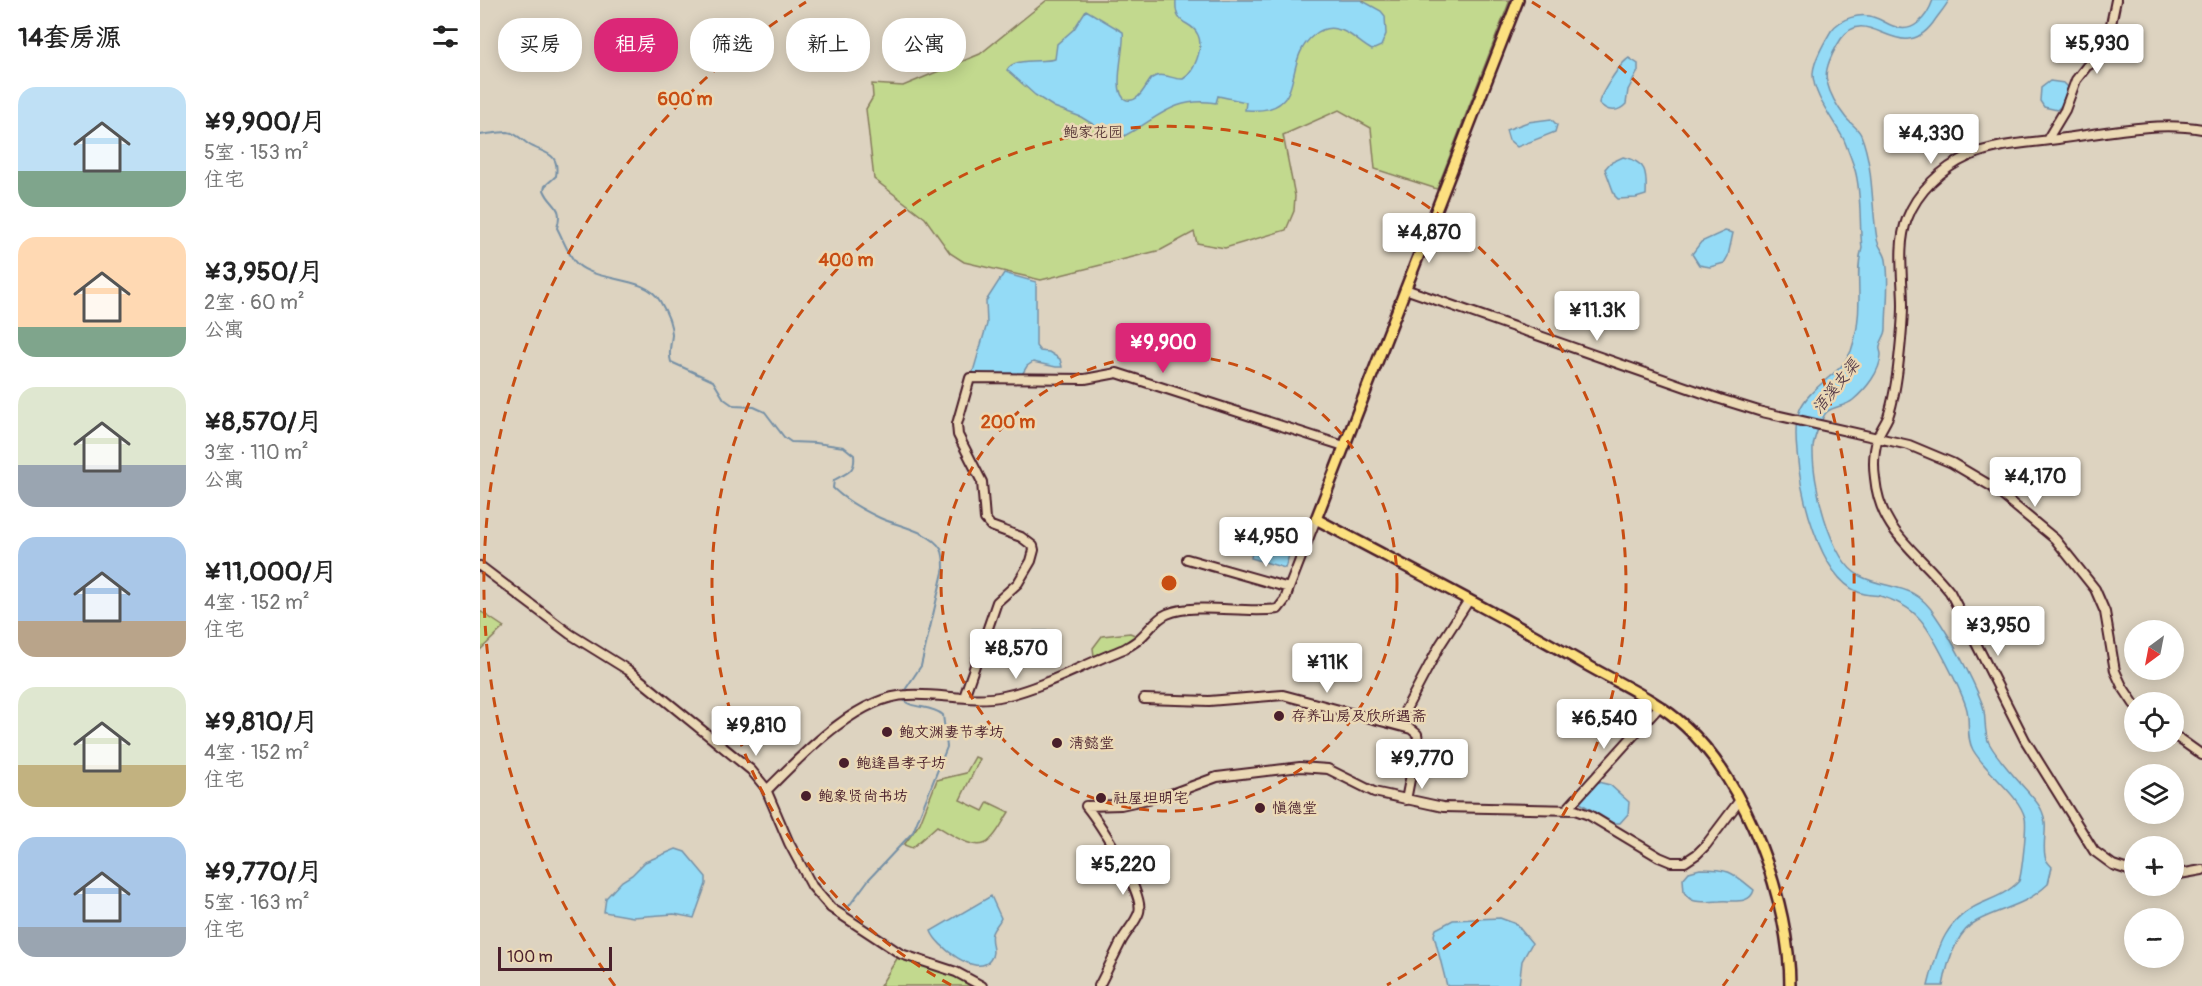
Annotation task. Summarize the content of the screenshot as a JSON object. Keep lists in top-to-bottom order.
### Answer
{
  "water": ["浯溪支渠"],
  "parks": ["鲍家花园"],
  "places": [
    "存养山房及欣所遇斋",
    "鲍文渊妻节孝坊",
    "清懿堂",
    "鲍逢昌孝子坊",
    "鲍象贤尚书坊",
    "社屋坦明宅",
    "慎德堂"
  ],
  "scale_bar": "100 m",
  "north": "bottom left",
  "page": {
    "heading": "14套房源",
    "chip": [
      "买房",
      "租房",
      "筛选",
      "新上",
      "公寓"
    ],
    "price": [
      "¥5,930",
      "¥4,330",
      "¥4,870",
      "¥11.3K",
      "¥9,900",
      "¥4,170",
      "¥4,950",
      "¥3,950",
      "¥8,570",
      "¥11K",
      "¥6,540",
      "¥9,810",
      "¥9,770",
      "¥5,220"
    ],
    "list": [
      {
        "name": "¥9,900/月",
        "note": "5室 · 153 m² · 住宅"
      },
      {
        "name": "¥3,950/月",
        "note": "2室 · 60 m² · 公寓"
      },
      {
        "name": "¥8,570/月",
        "note": "3室 · 110 m² · 公寓"
      },
      {
        "name": "¥11,000/月",
        "note": "4室 · 152 m² · 住宅"
      },
      {
        "name": "¥9,810/月",
        "note": "4室 · 152 m² · 住宅"
      },
      {
        "name": "¥9,770/月",
        "note": "5室 · 163 m² · 住宅"
      }
    ],
    "map_buttons": ["+", "−"],
    "scale": "100 m"
  },
  "rings": ["600 m", "400 m", "200 m"]
}
